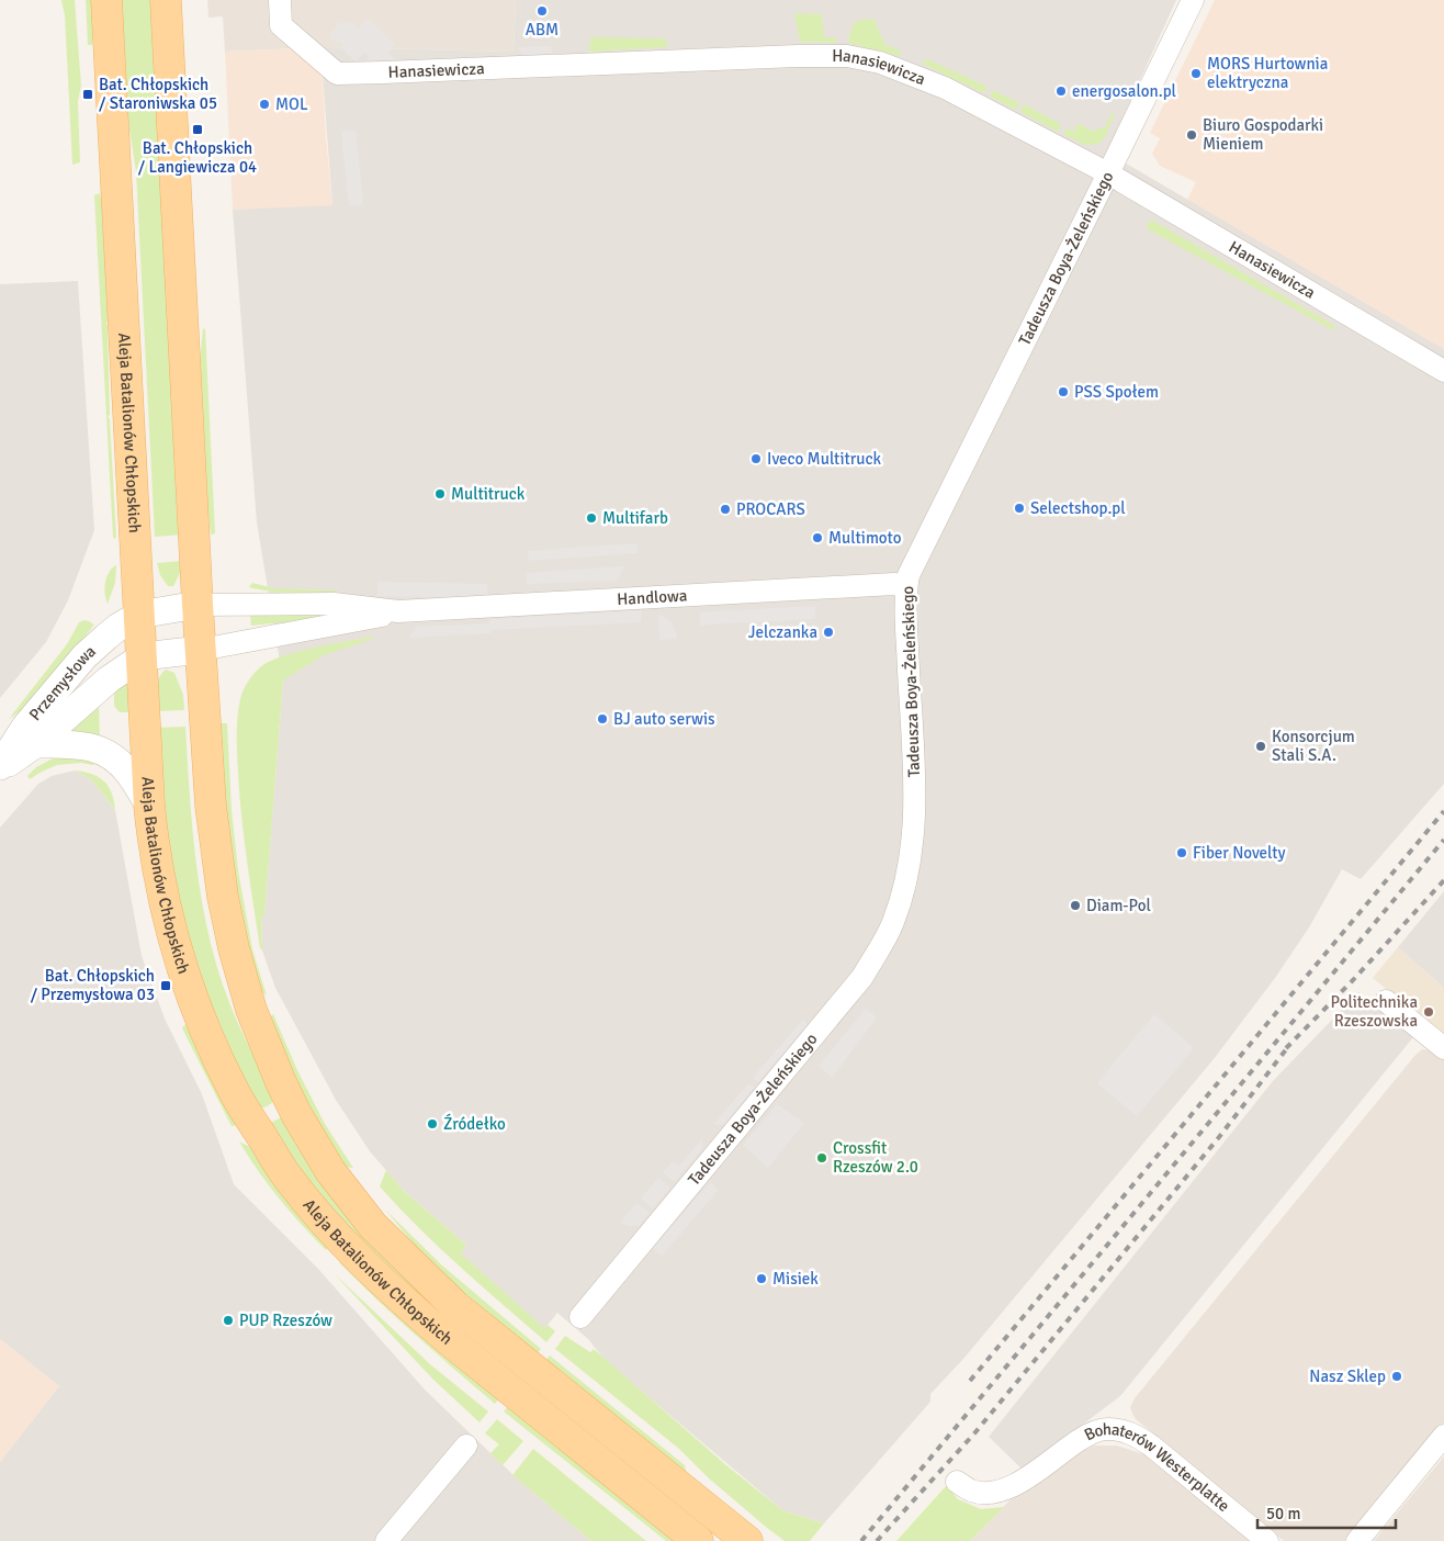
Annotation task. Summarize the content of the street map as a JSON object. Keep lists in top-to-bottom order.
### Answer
{
  "streets": {
    "main road": ["Aleja Batalionów Chłopskich"],
    "street": [
      "Hanasiewicza",
      "Tadeusza Boya-Żeleńskiego",
      "Handlowa",
      "Przemysłowa",
      "Bohaterów Westerplatte"
    ]
  },
  "crossings": [
    ["Hanasiewicza", "Tadeusza Boya-Żeleńskiego"],
    ["Tadeusza Boya-Żeleńskiego", "Handlowa"],
    ["Aleja Batalionów Chłopskich", "Handlowa"],
    ["Aleja Batalionów Chłopskich", "Przemysłowa"]
  ],
  "places": {
    "other": [
      "ABM",
      "MORS Hurtownia elektryczna",
      "energosalon.pl",
      "MOL",
      "Biuro Gospodarki Mieniem",
      "PSS Społem",
      "Iveco Multitruck",
      "Multitruck",
      "Selectshop.pl",
      "PROCARS",
      "Multifarb",
      "Multimoto",
      "Jelczanka",
      "BJ auto serwis",
      "Konsorcjum Stali S.A.",
      "Fiber Novelty",
      "Diam-Pol",
      "Politechnika Rzeszowska",
      "Źródełko",
      "Crossfit Rzeszów 2.0",
      "Misiek",
      "PUP Rzeszów",
      "Nasz Sklep"
    ],
    "transit": ["Bat. Chłopskich / Staroniwska 05", "Bat. Chłopskich / Langiewicza 04", "Bat. Chłopskich / Przemysłowa 03"]
  },
  "scale_bar": "50 m"
}
